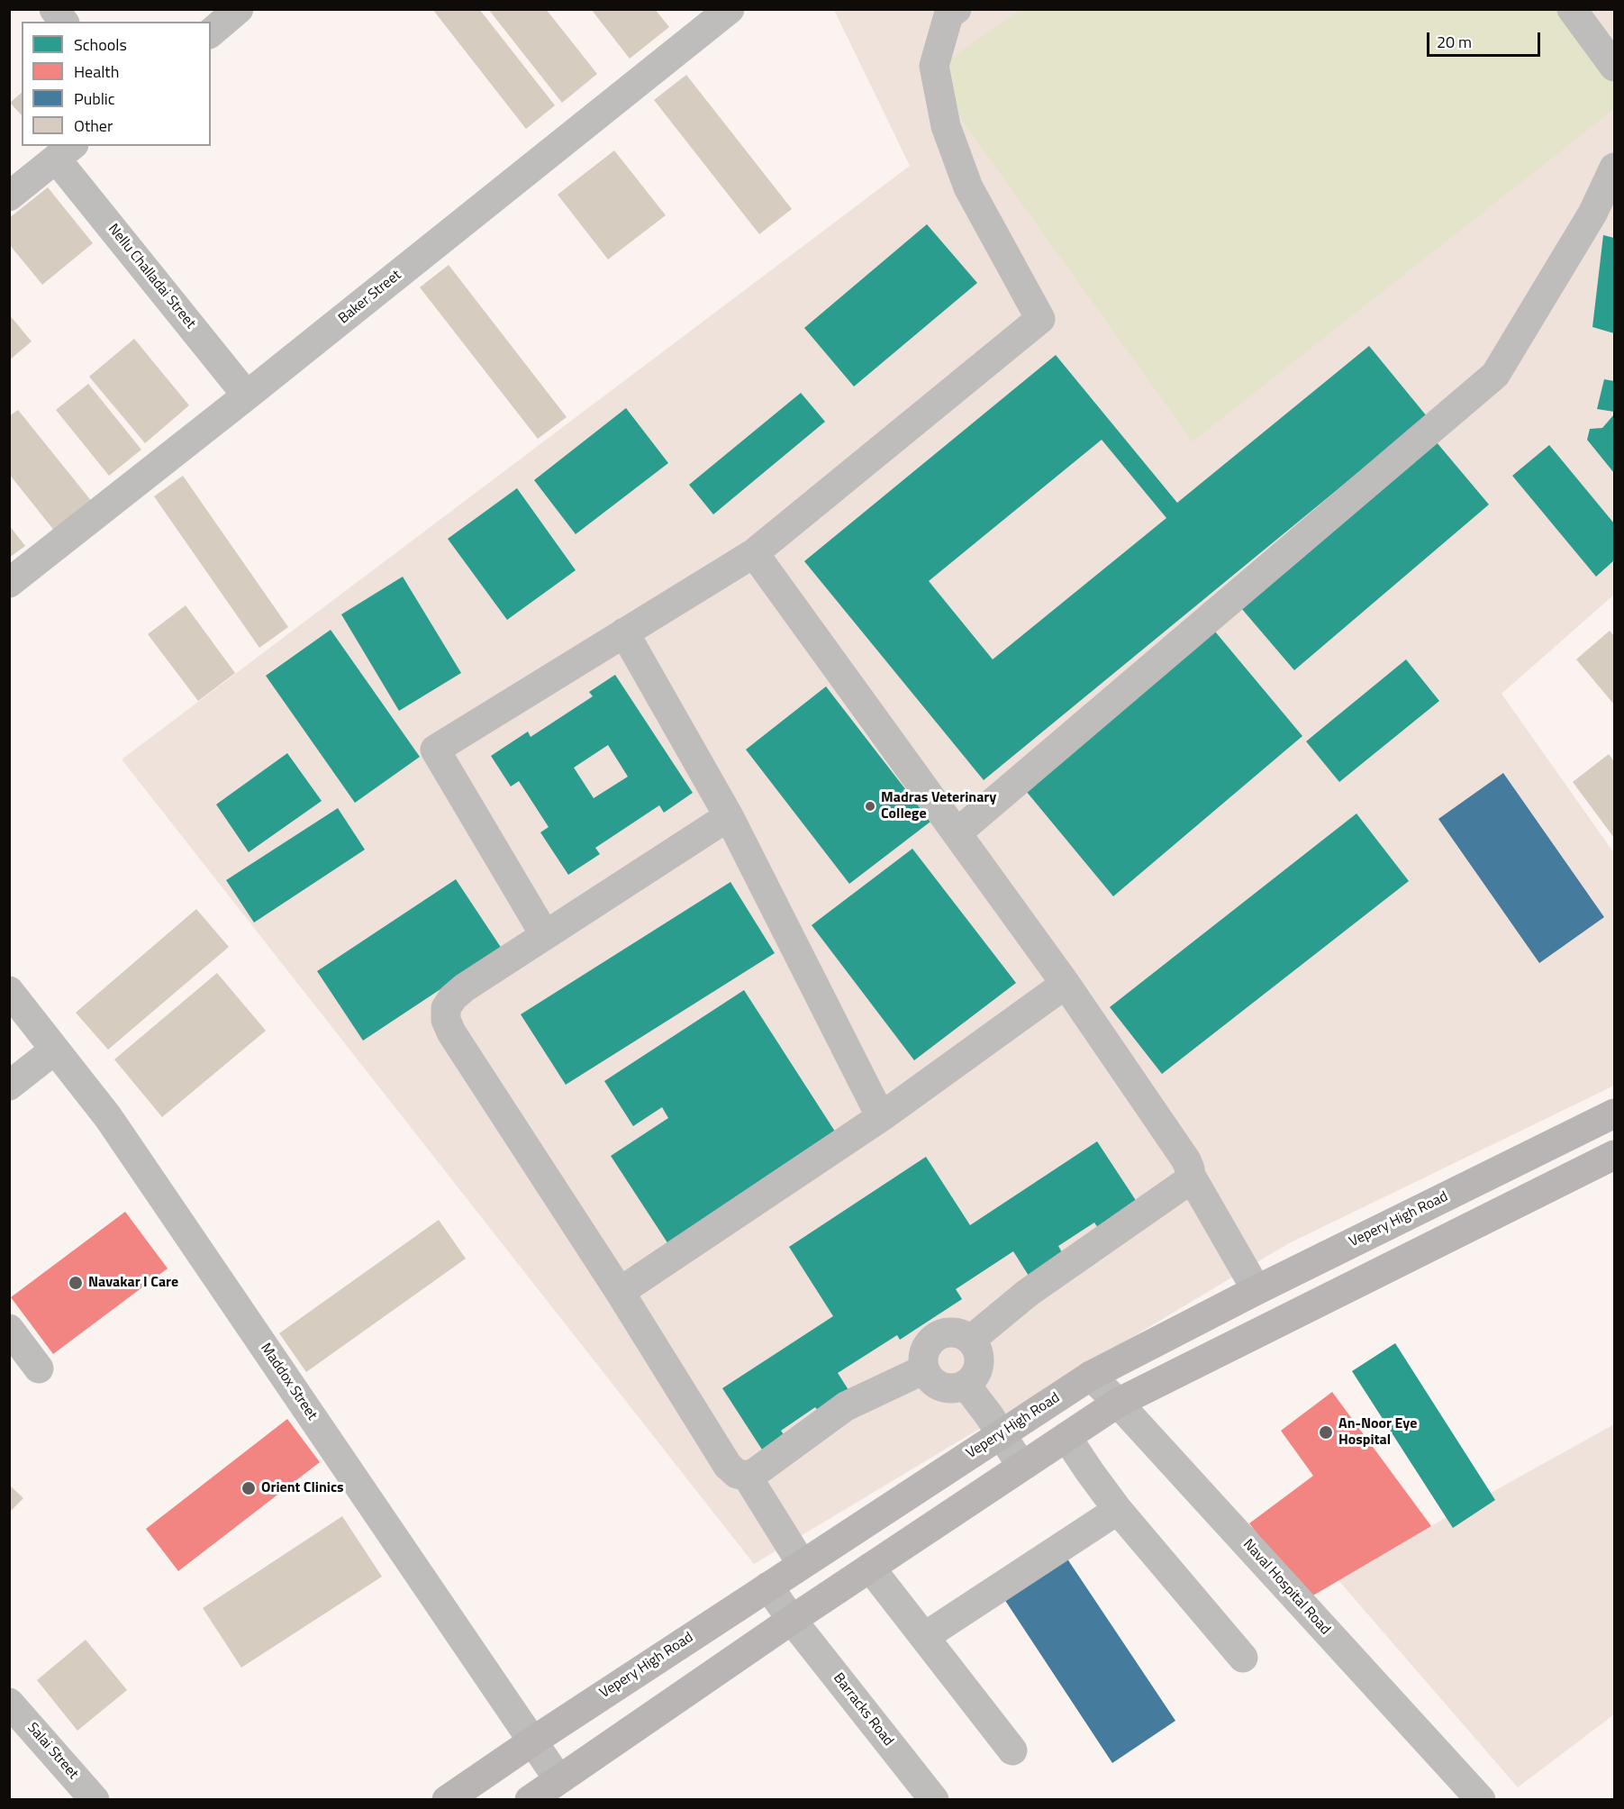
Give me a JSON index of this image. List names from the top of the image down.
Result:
{
  "streets": {
    "main road": ["Vepery High Road"],
    "street": [
      "Nellu Challadai Street",
      "Baker Street",
      "Maddox Street",
      "Naval Hospital Road",
      "Barracks Road",
      "Salai Street"
    ]
  },
  "crossings": [
    ["Nellu Challadai Street", "Baker Street"],
    ["Vepery High Road", "Maddox Street"],
    ["Vepery High Road", "Naval Hospital Road"],
    ["Vepery High Road", "Barracks Road"]
  ],
  "places": [
    "Madras Veterinary College",
    "Navakar I Care",
    "An-Noor Eye Hospital",
    "Orient Clinics"
  ],
  "legend": [
    "Schools",
    "Health",
    "Public",
    "Other"
  ],
  "scale_bar": "20 m"
}
